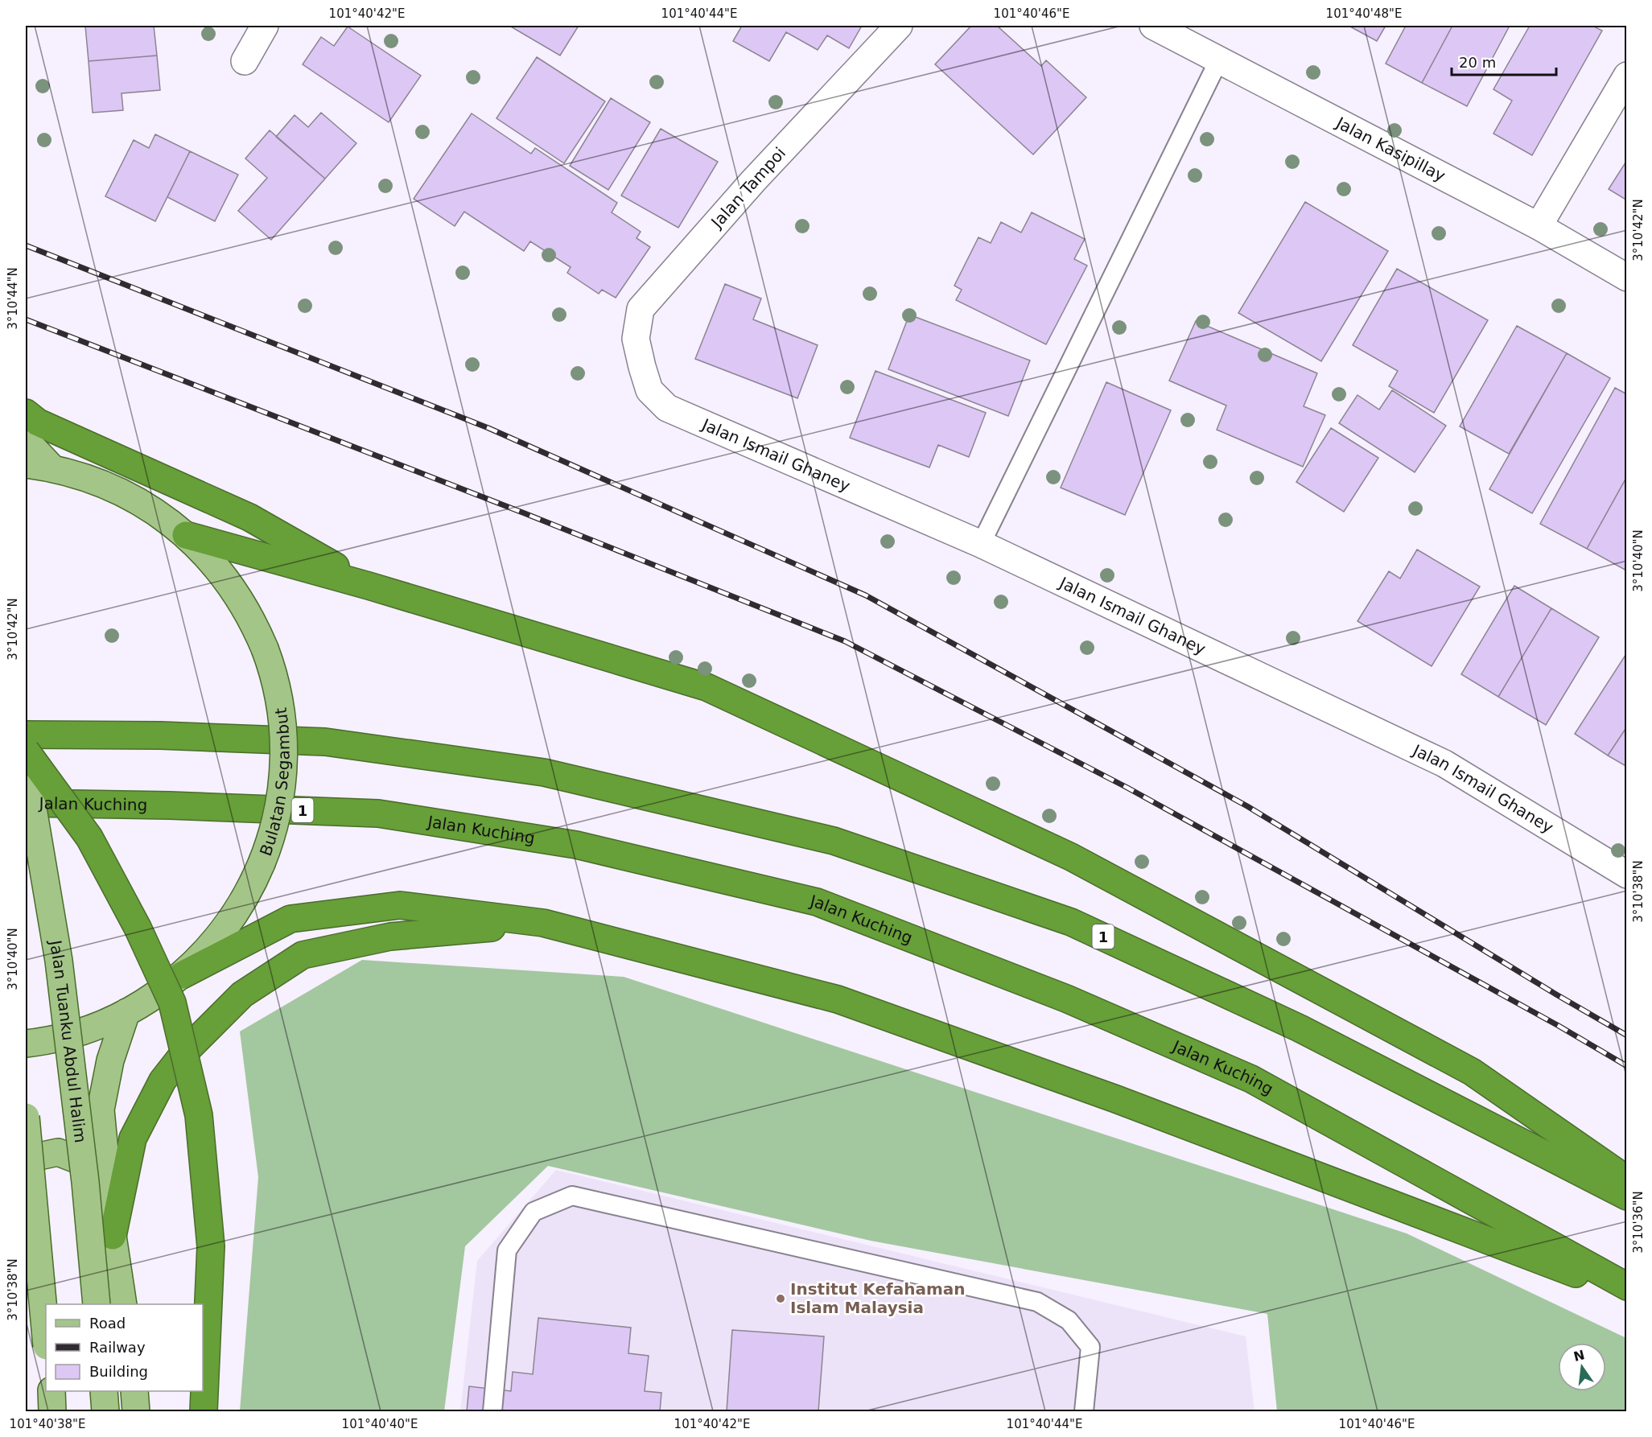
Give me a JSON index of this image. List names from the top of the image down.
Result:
{
  "streets": {
    "highway": ["Jalan Kuching", "1"],
    "main road": ["Bulatan Segambut", "Jalan Tuanku Abdul Halim"],
    "street": ["Jalan Kasipillay", "Jalan Tampoi", "Jalan Ismail Ghaney"]
  },
  "crossings": [
    ["Jalan Tampoi", "Jalan Ismail Ghaney"],
    ["Bulatan Segambut", "Jalan Tuanku Abdul Halim"]
  ],
  "places": ["Institut Kefahaman Islam Malaysia"],
  "legend": ["Road", "Railway", "Building"],
  "scale_bar": "20 m",
  "north": "top",
  "coordinates": [
    "101°40'42\"E",
    "101°40'44\"E",
    "101°40'46\"E",
    "101°40'48\"E",
    "3°10'42\"N",
    "3°10'44\"N",
    "3°10'40\"N",
    "3°10'38\"N",
    "3°10'36\"N",
    "101°40'38\"E",
    "101°40'40\"E"
  ]
}
